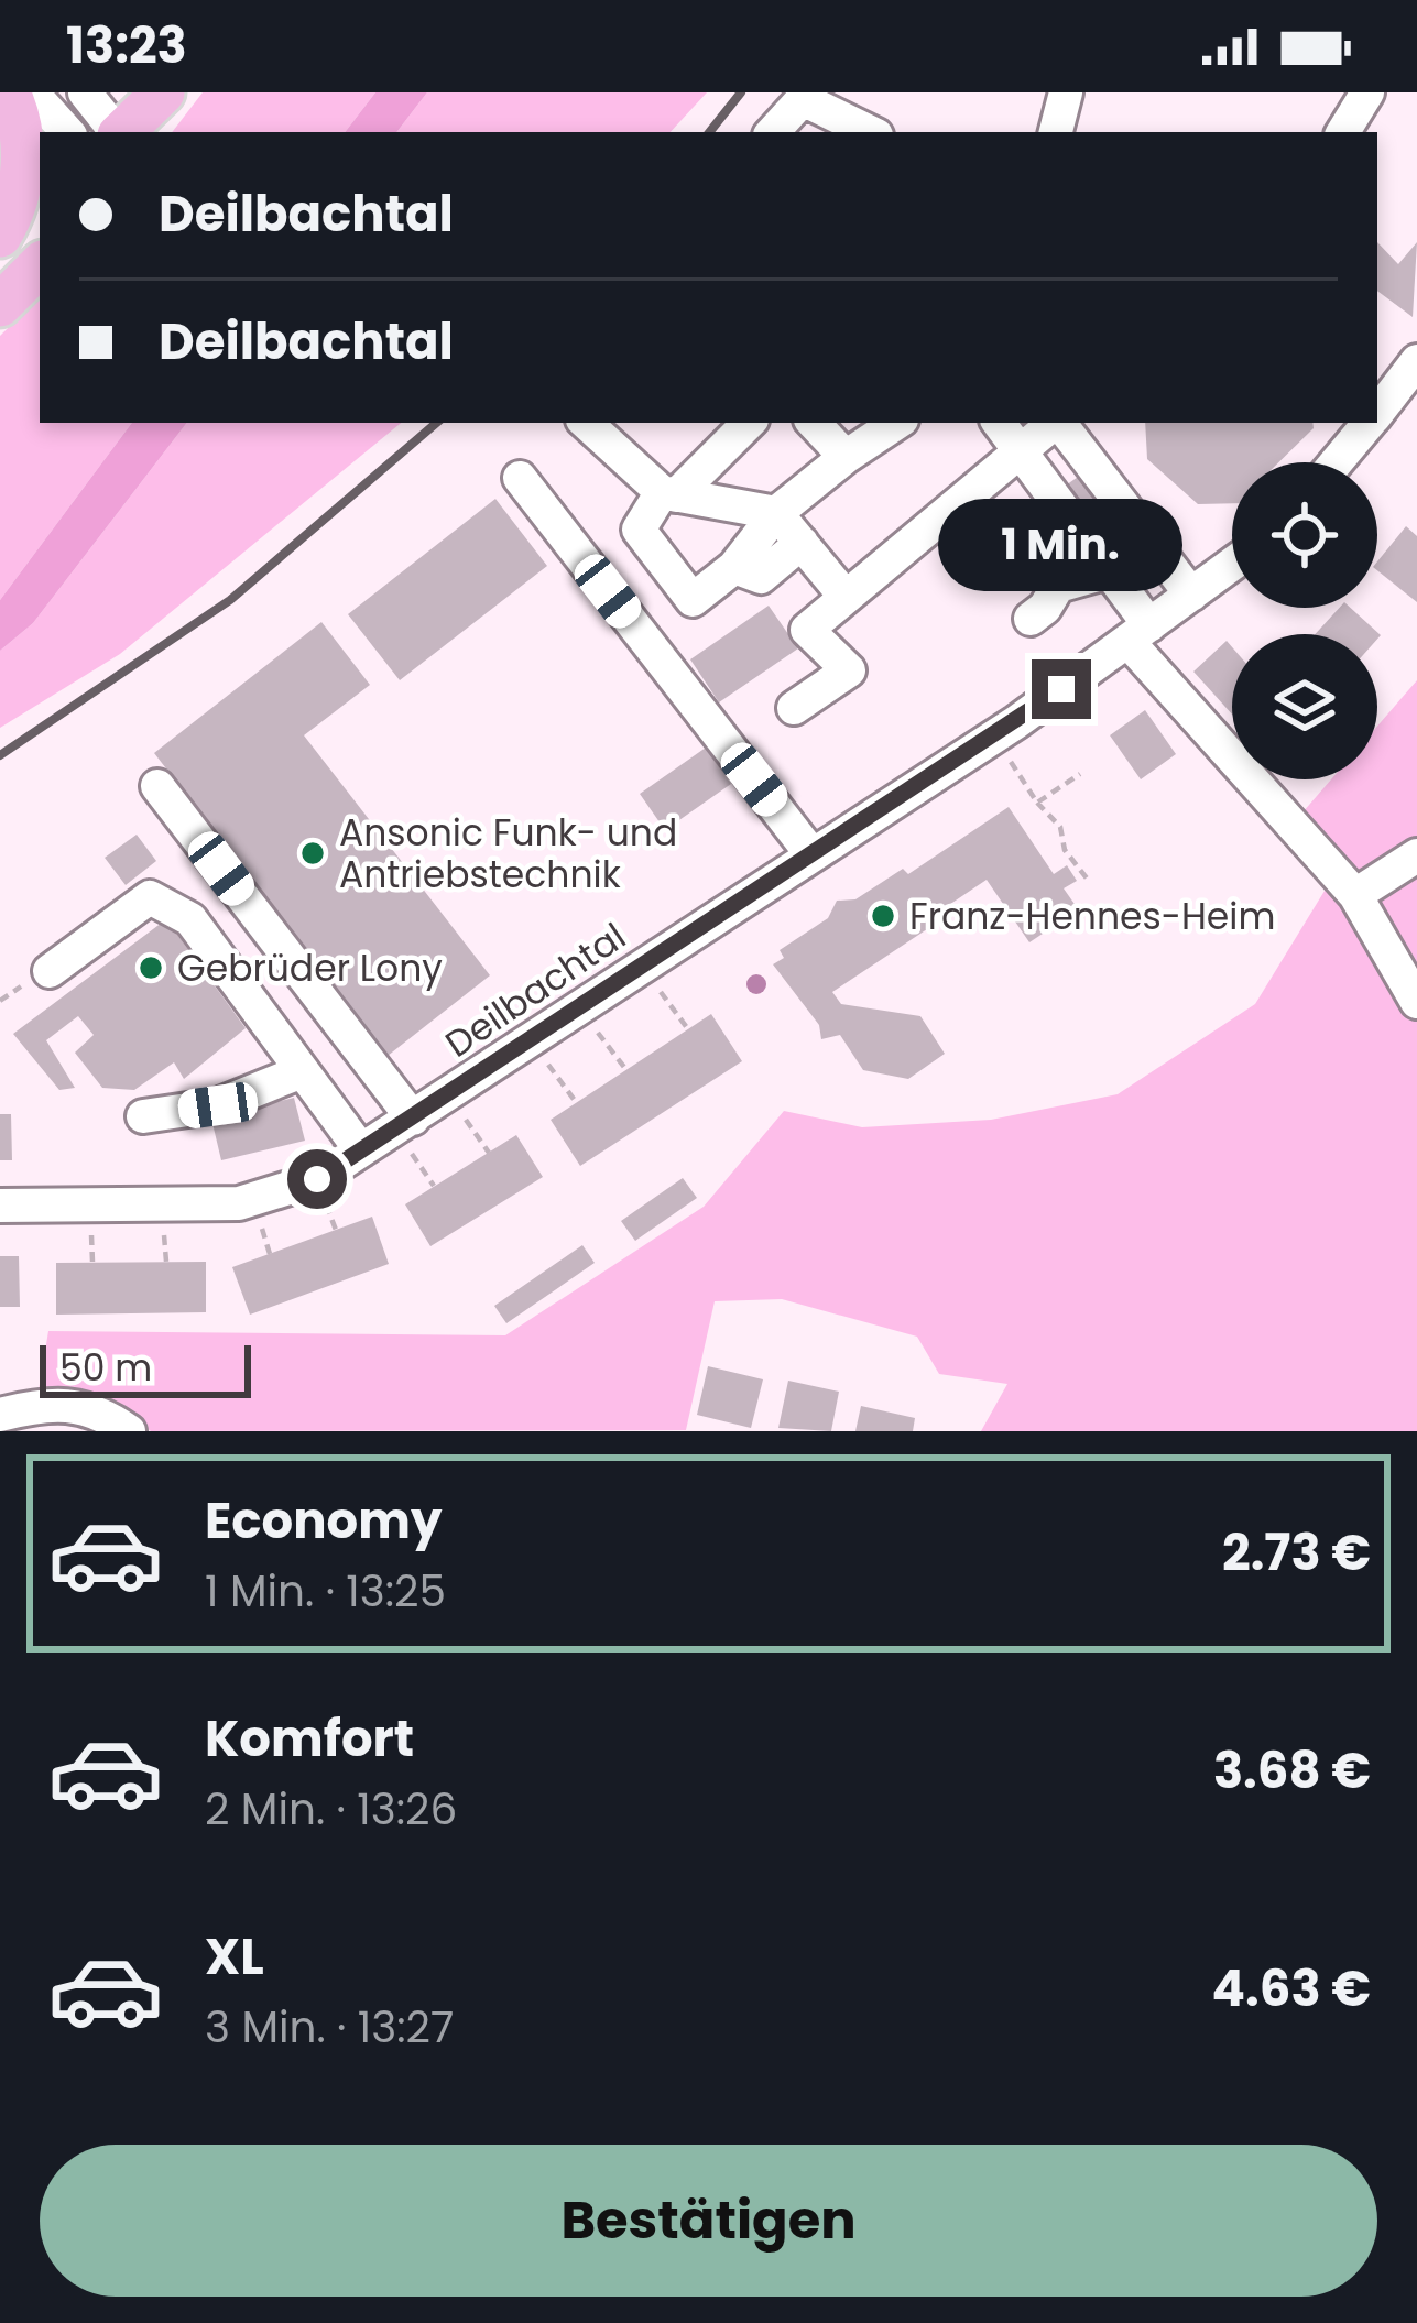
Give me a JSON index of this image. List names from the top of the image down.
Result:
{
  "streets": {
    "street": ["Deilbachtal"]
  },
  "places": ["Ansonic Funk- und Antriebstechnik", "Franz-Hennes-Heim", "Gebrüder Lony"],
  "scale_bar": "50 m",
  "page": {
    "status": "13:23",
    "banner": ["Deilbachtal", "Deilbachtal"],
    "bubble": "1 Min.",
    "scale": "50 m",
    "list": [
      {
        "name": "Economy",
        "note": "1 Min. · 13:25",
        "value": "2.73 €"
      },
      {
        "name": "Komfort",
        "note": "2 Min. · 13:26",
        "value": "3.68 €"
      },
      {
        "name": "XL",
        "note": "3 Min. · 13:27",
        "value": "4.63 €"
      }
    ],
    "buttons": "Bestätigen"
  }
}
